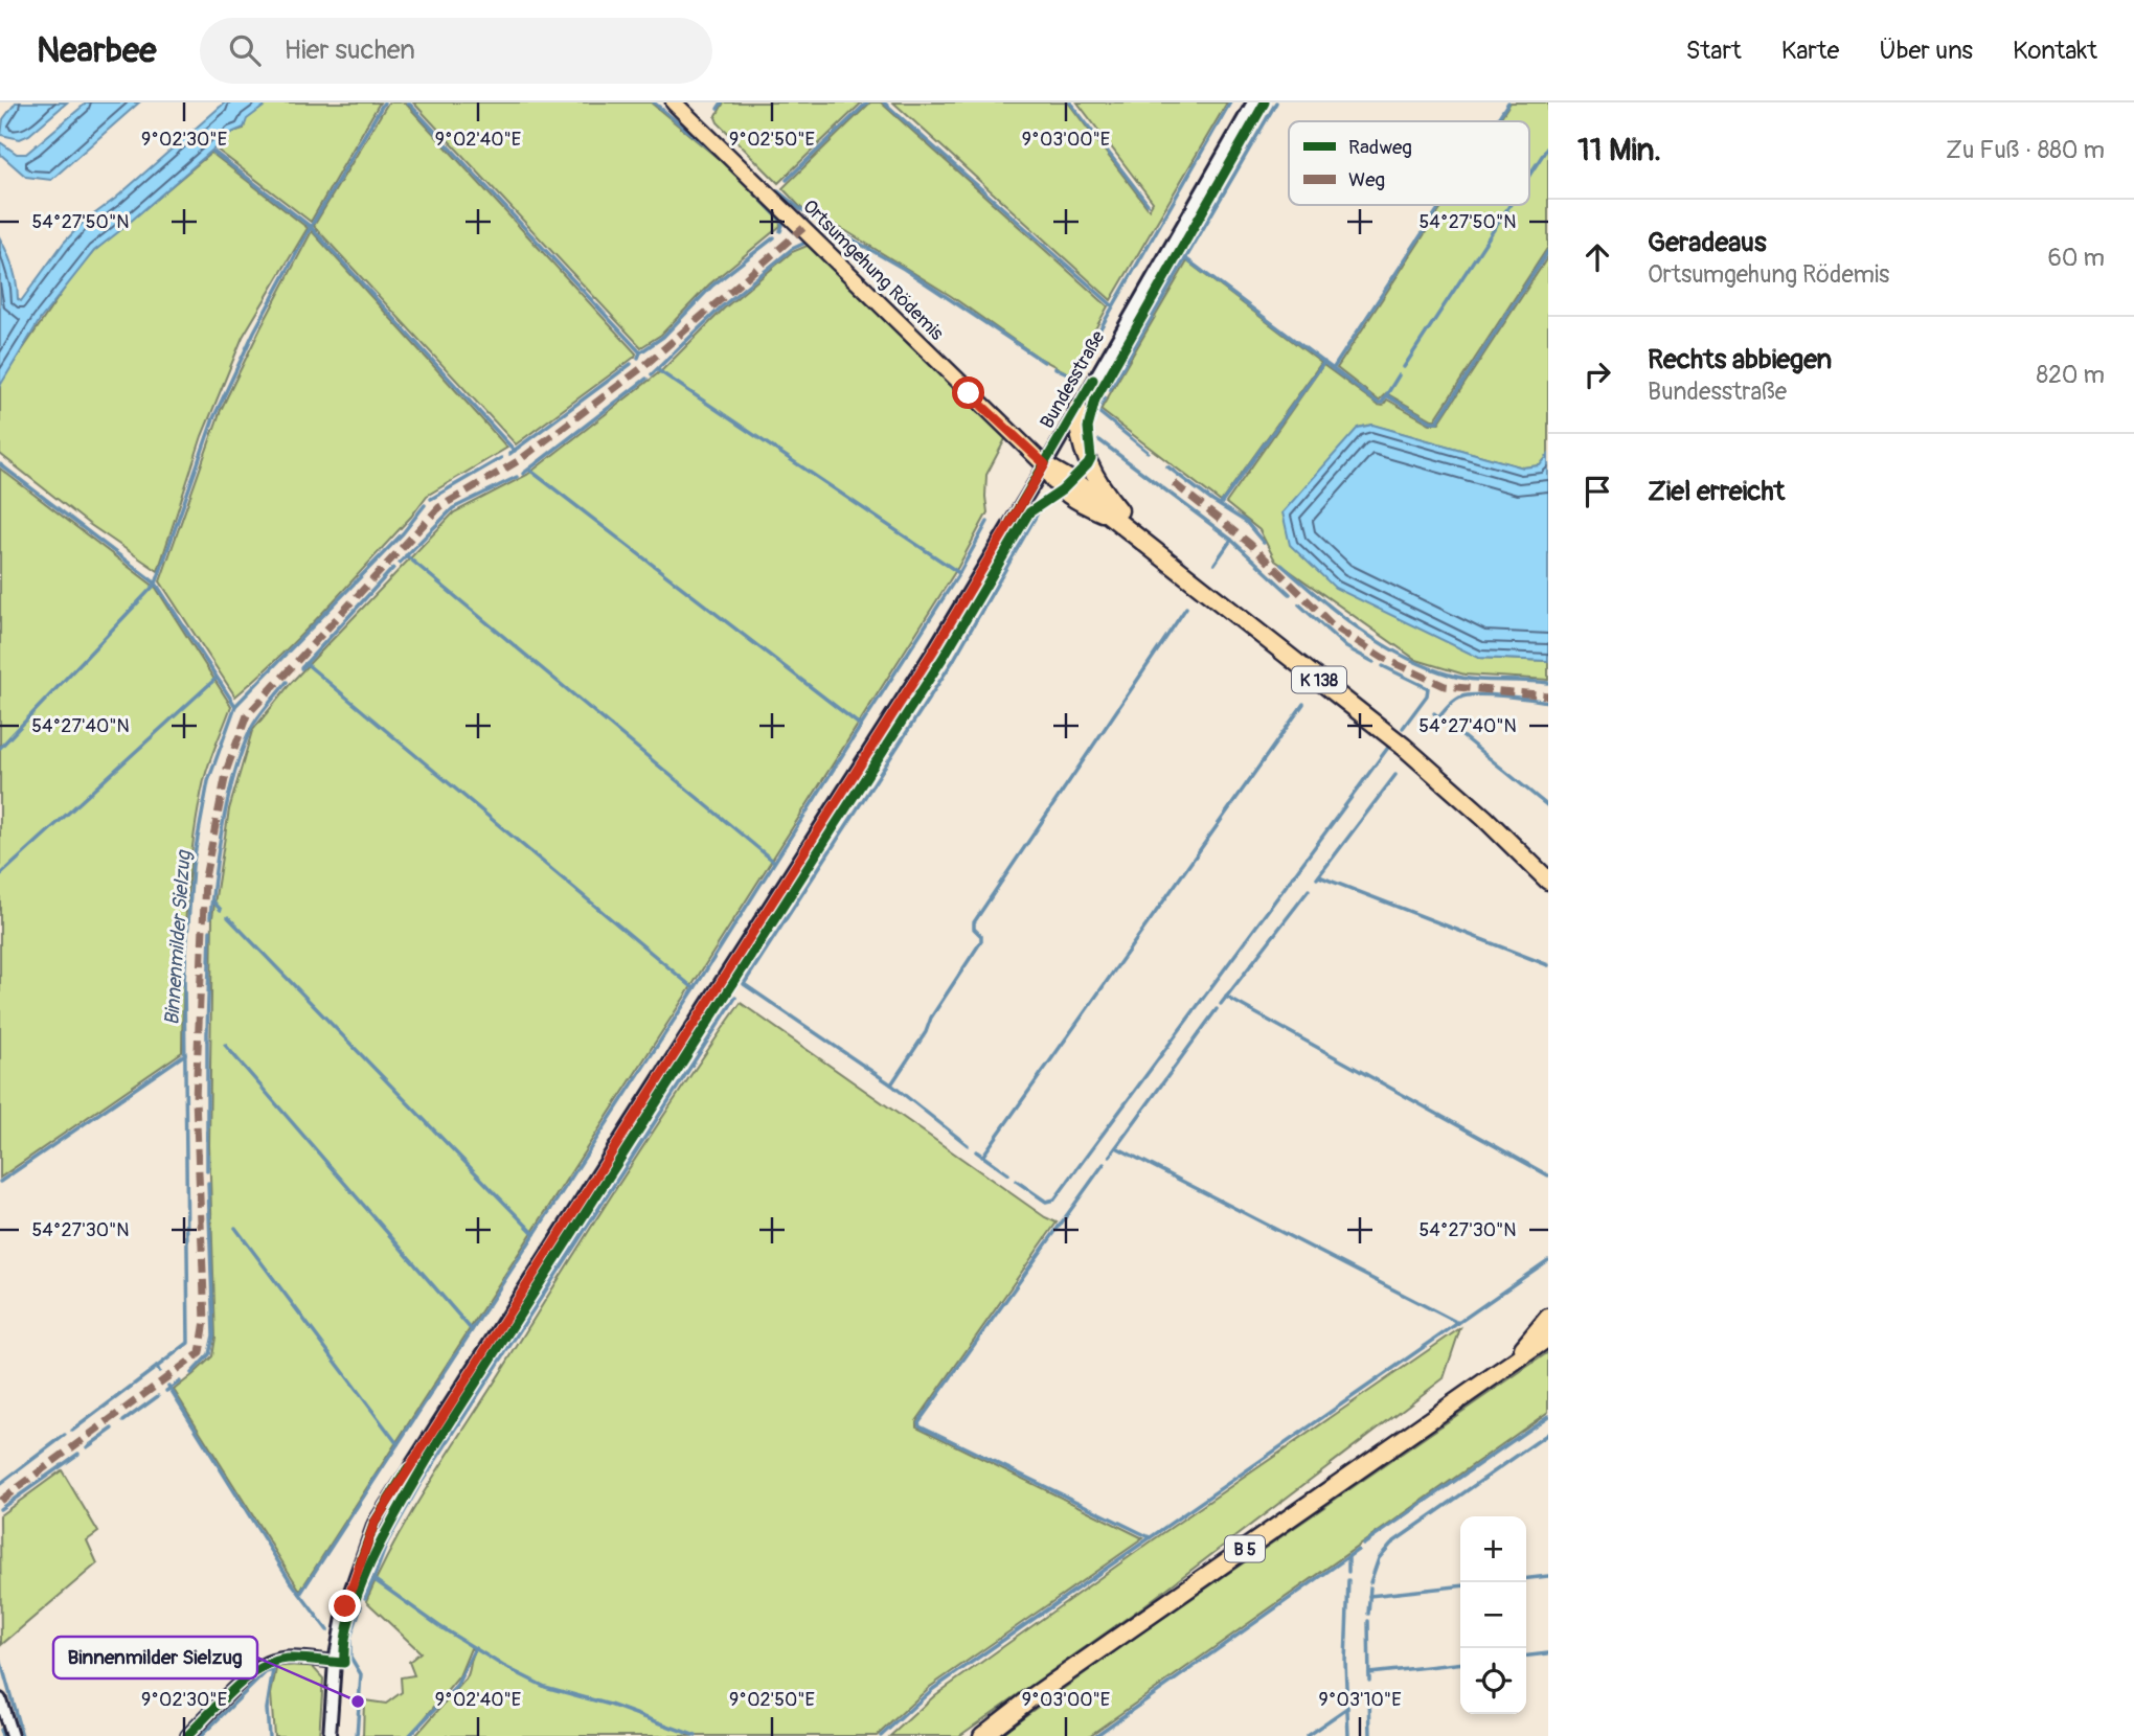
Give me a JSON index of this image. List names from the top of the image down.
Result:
{
  "streets": {
    "highway": ["K 138", "B 5"],
    "main road": ["Ortsumgehung Rödemis"],
    "street": ["Bundesstraße"]
  },
  "crossings": [
    ["Ortsumgehung Rödemis", "Bundesstraße"],
    ["Ortsumgehung Rödemis", "K 138"],
    ["Bundesstraße", "K 138"]
  ],
  "water": ["Binnenmilder Sielzug"],
  "places": ["Binnenmilder Sielzug"],
  "legend": ["Radweg", "Weg"],
  "page": {
    "header": "Nearbee",
    "search": "Hier suchen",
    "nav": [
      "Start",
      "Karte",
      "Über uns",
      "Kontakt"
    ],
    "heading": ["11 Min.", "Zu Fuß · 880 m"],
    "list": [
      ["Geradeaus", "Ortsumgehung Rödemis", "60 m"],
      ["Rechts abbiegen", "Bundesstraße", "820 m"],
      "Ziel erreicht"
    ],
    "map_buttons": ["+", "−"]
  },
  "coordinates": [
    "9°02'30\"E",
    "9°02'40\"E",
    "9°02'50\"E",
    "9°03'00\"E",
    "54°27'50\"N",
    "54°27'40\"N",
    "54°27'30\"N",
    "9°03'10\"E"
  ]
}
